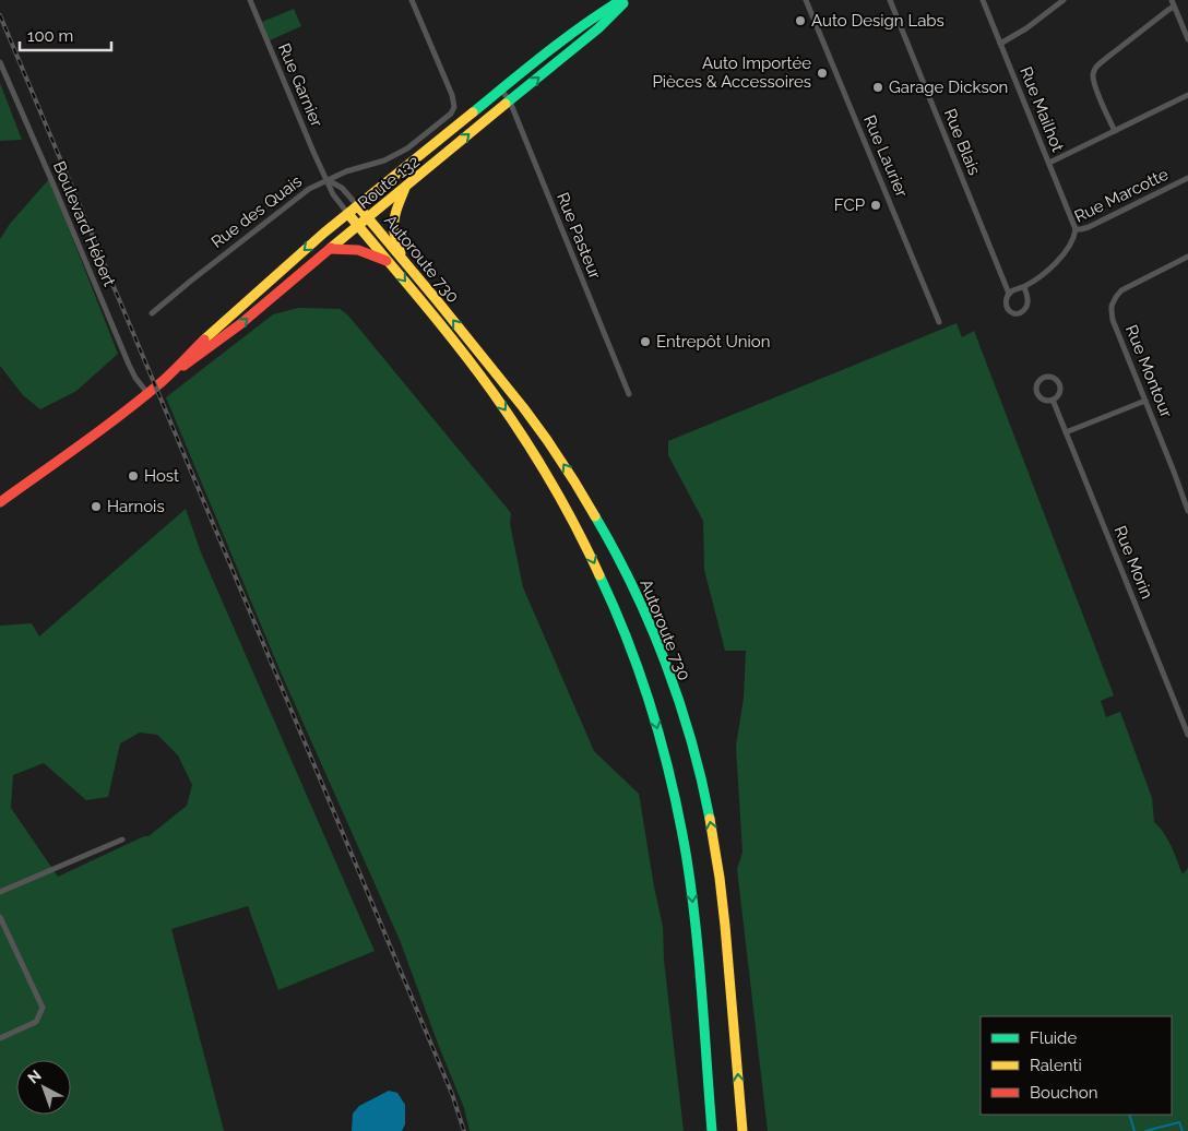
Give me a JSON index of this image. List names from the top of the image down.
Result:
{
  "streets": {
    "highway": ["Route 132", "Autoroute 730"],
    "street": [
      "Rue Garnier",
      "Rue Mailhot",
      "Rue Blais",
      "Rue Laurier",
      "Rue Marcotte",
      "Rue des Quais",
      "Boulevard Hébert",
      "Rue Pasteur",
      "Rue Montour",
      "Rue Morin"
    ]
  },
  "crossings": [
    ["Rue Garnier", "Route 132"],
    ["Rue Garnier", "Rue des Quais"],
    ["Rue Garnier", "Autoroute 730"],
    ["Rue Mailhot", "Rue Marcotte"],
    ["Rue Blais", "Rue Marcotte"],
    ["Route 132", "Boulevard Hébert"],
    ["Route 132", "Rue Pasteur"],
    ["Route 132", "Autoroute 730"]
  ],
  "places": [
    "Auto Design Labs",
    "Auto Importée Pièces & Accessoires",
    "Garage Dickson",
    "FCP",
    "Entrepôt Union",
    "Host",
    "Harnois"
  ],
  "legend": ["Fluide", "Ralenti", "Bouchon"],
  "scale_bar": "100 m",
  "north": "top left"
}
